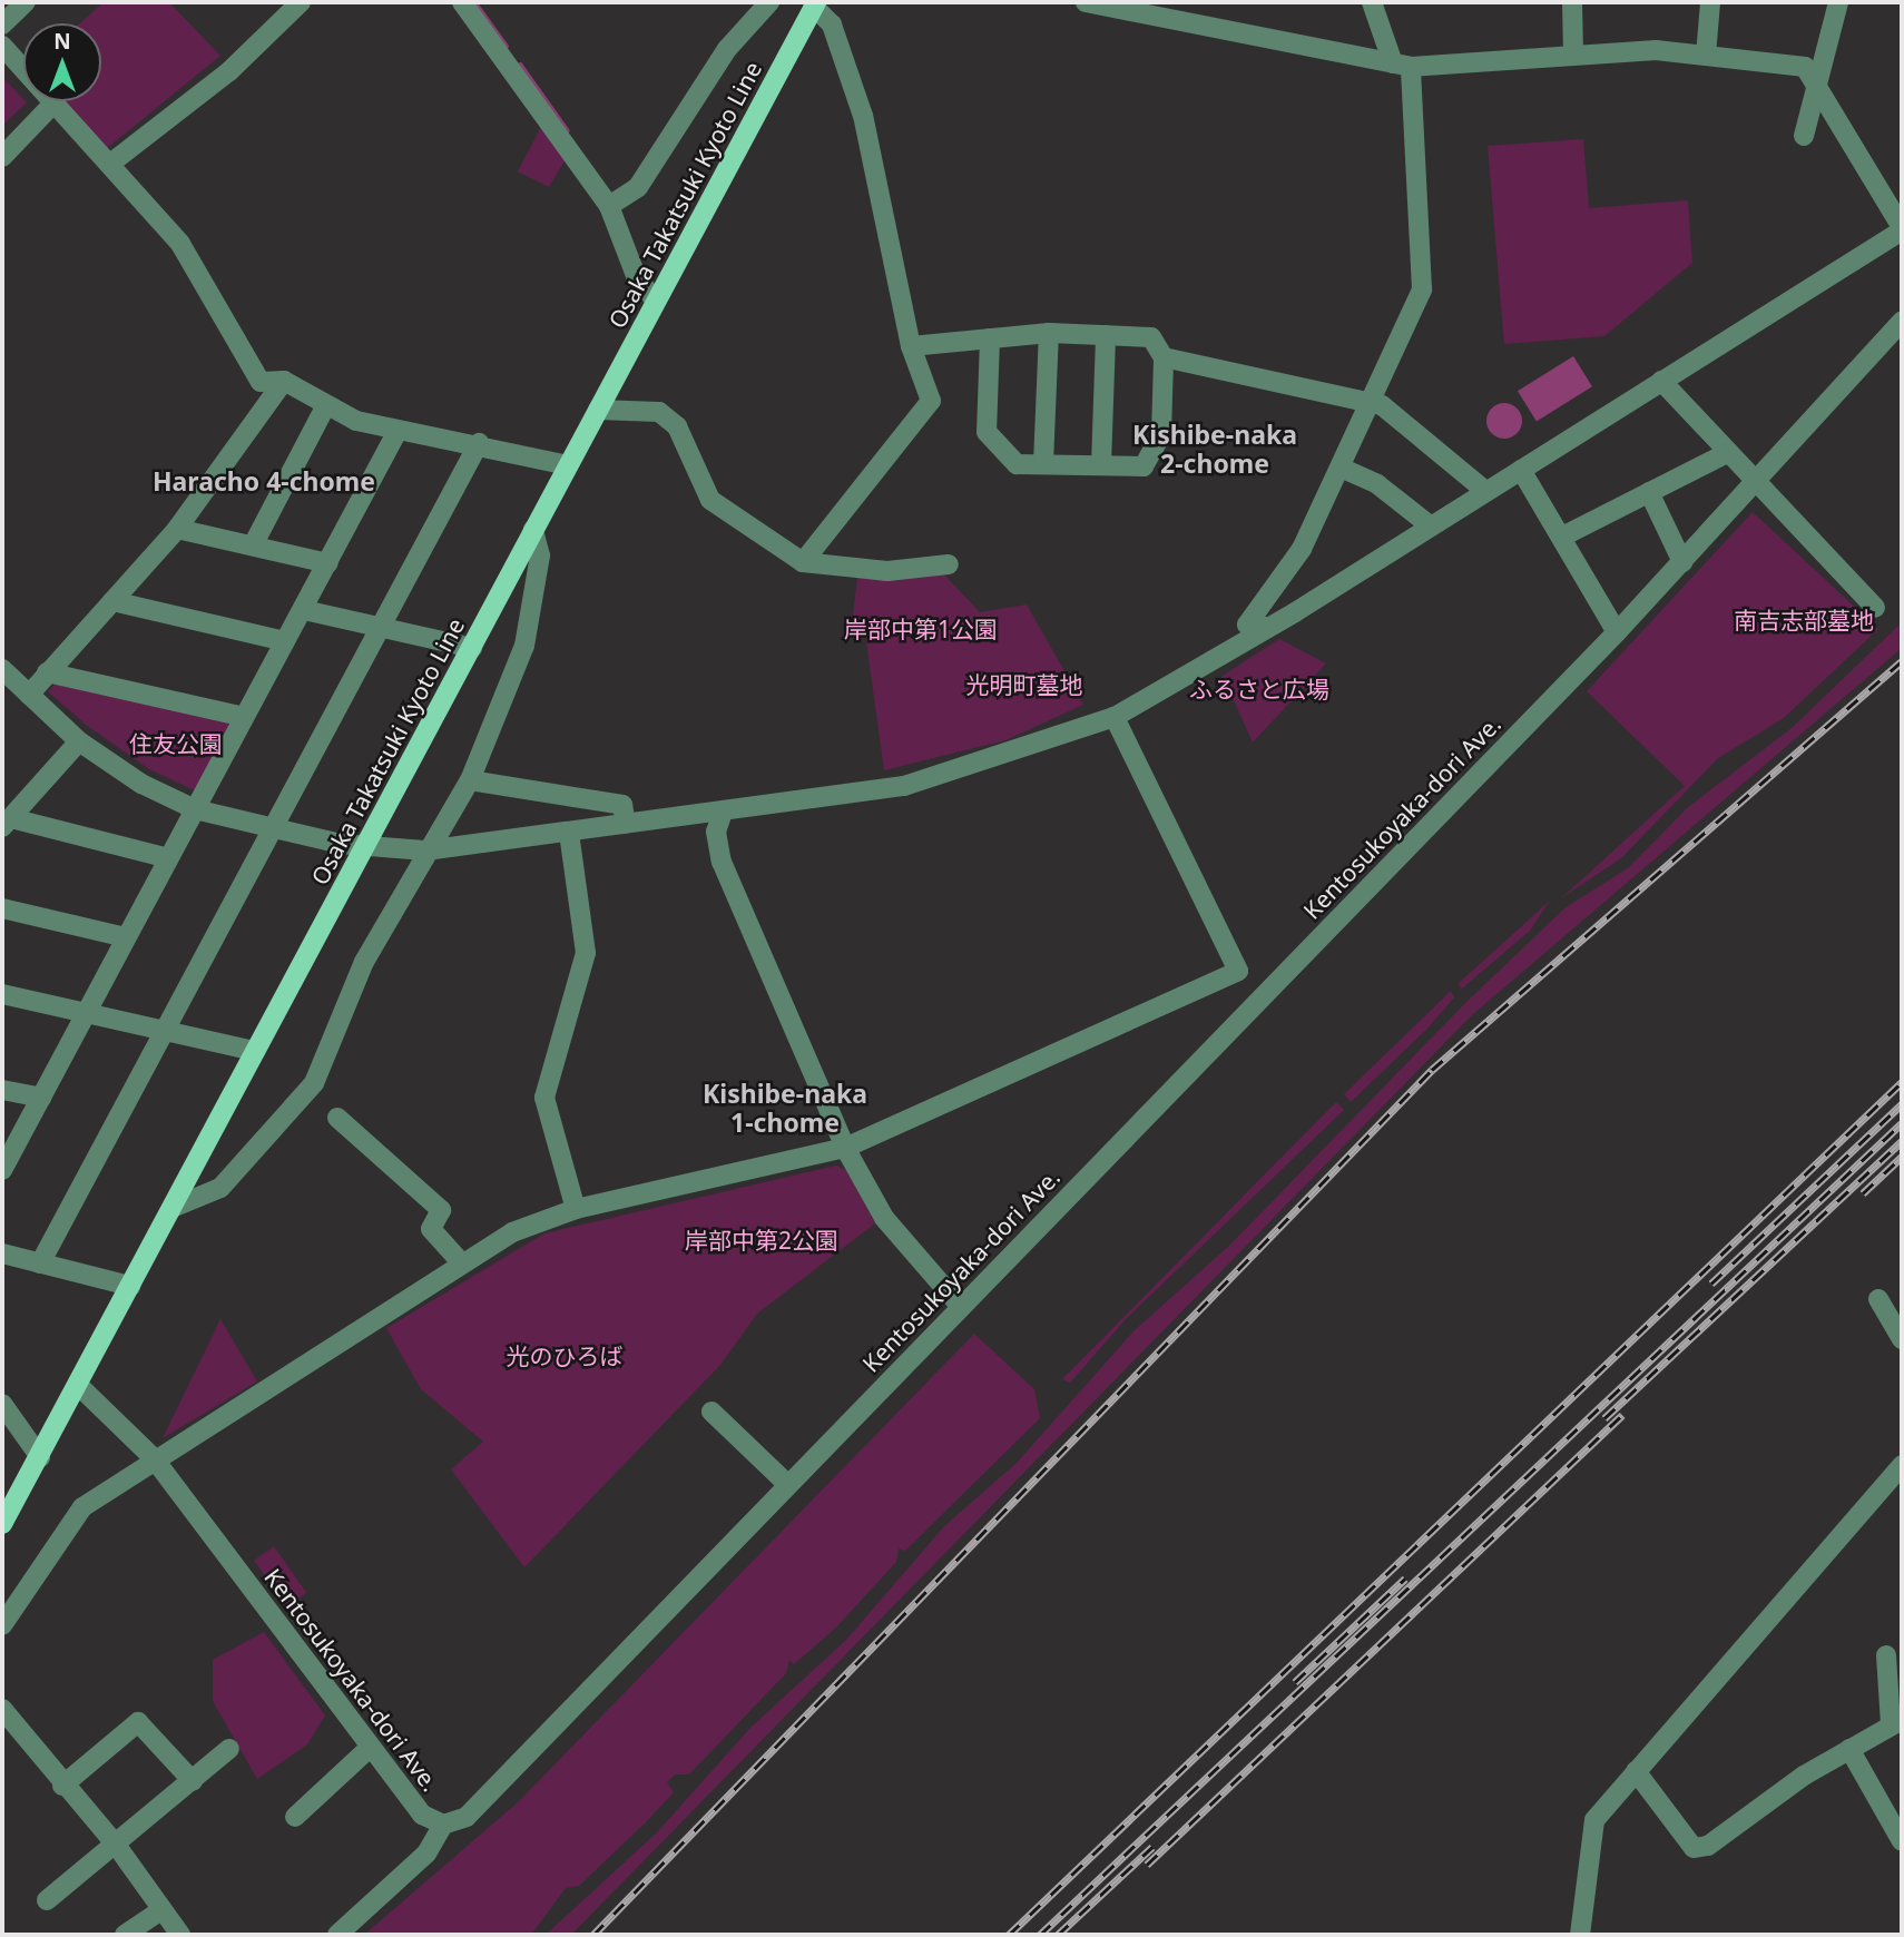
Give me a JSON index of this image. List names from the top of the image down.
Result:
{
  "streets": {
    "main road": ["Osaka Takatsuki Kyoto Line"],
    "street": ["Kentosukoyaka-dori Ave."]
  },
  "crossings": [
    ["Osaka Takatsuki Kyoto Line", "Kentosukoyaka-dori Ave."]
  ],
  "districts": ["Kishibe-naka 2-chome", "Haracho 4-chome", "Kishibe-naka 1-chome"],
  "parks": [
    "南吉志部墓地",
    "岸部中第1公園",
    "光明町墓地",
    "ふるさと広場",
    "住友公園",
    "岸部中第2公園",
    "光のひろば"
  ],
  "north": "top"
}
